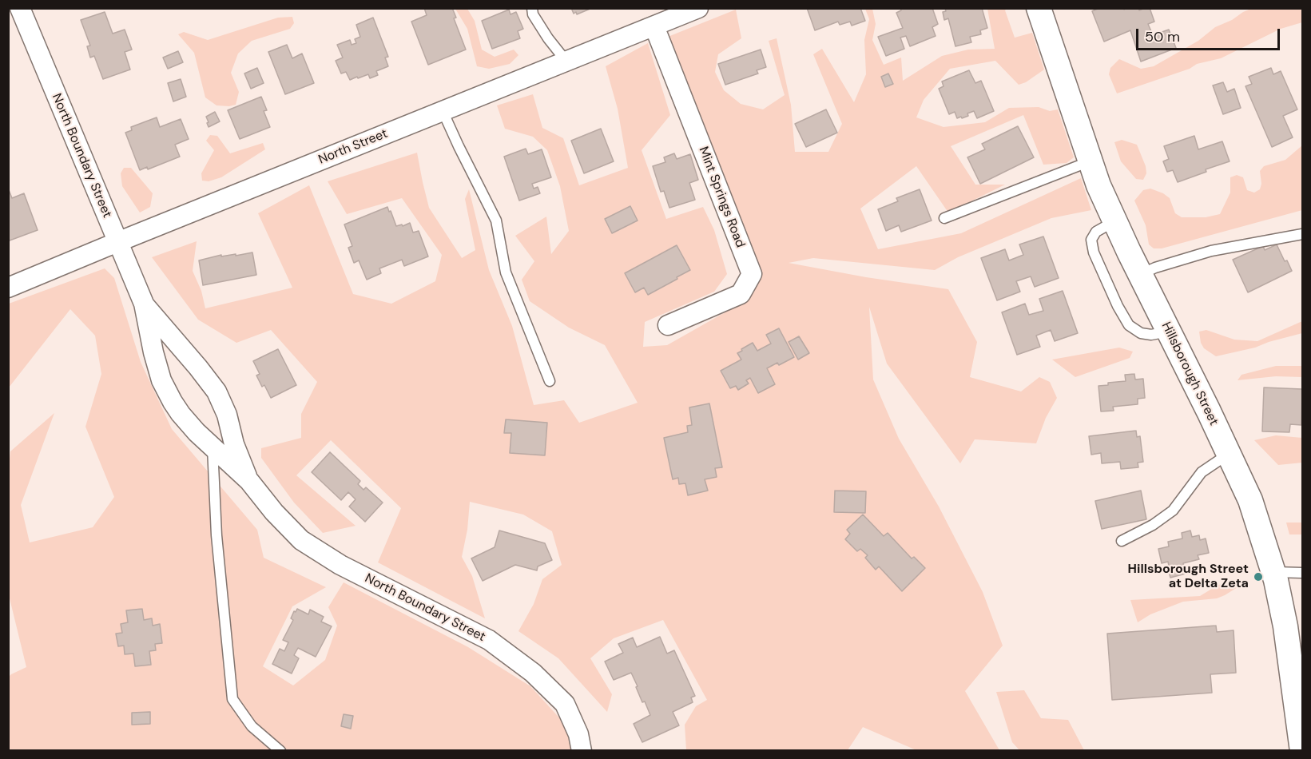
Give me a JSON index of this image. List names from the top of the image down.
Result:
{
  "streets": {
    "street": [
      "North Street",
      "North Boundary Street",
      "Mint Springs Road",
      "Hillsborough Street"
    ]
  },
  "crossings": [
    ["North Street", "North Boundary Street"],
    ["North Street", "Mint Springs Road"]
  ],
  "places": ["Hillsborough Street at Delta Zeta"],
  "scale_bar": "50 m"
}
